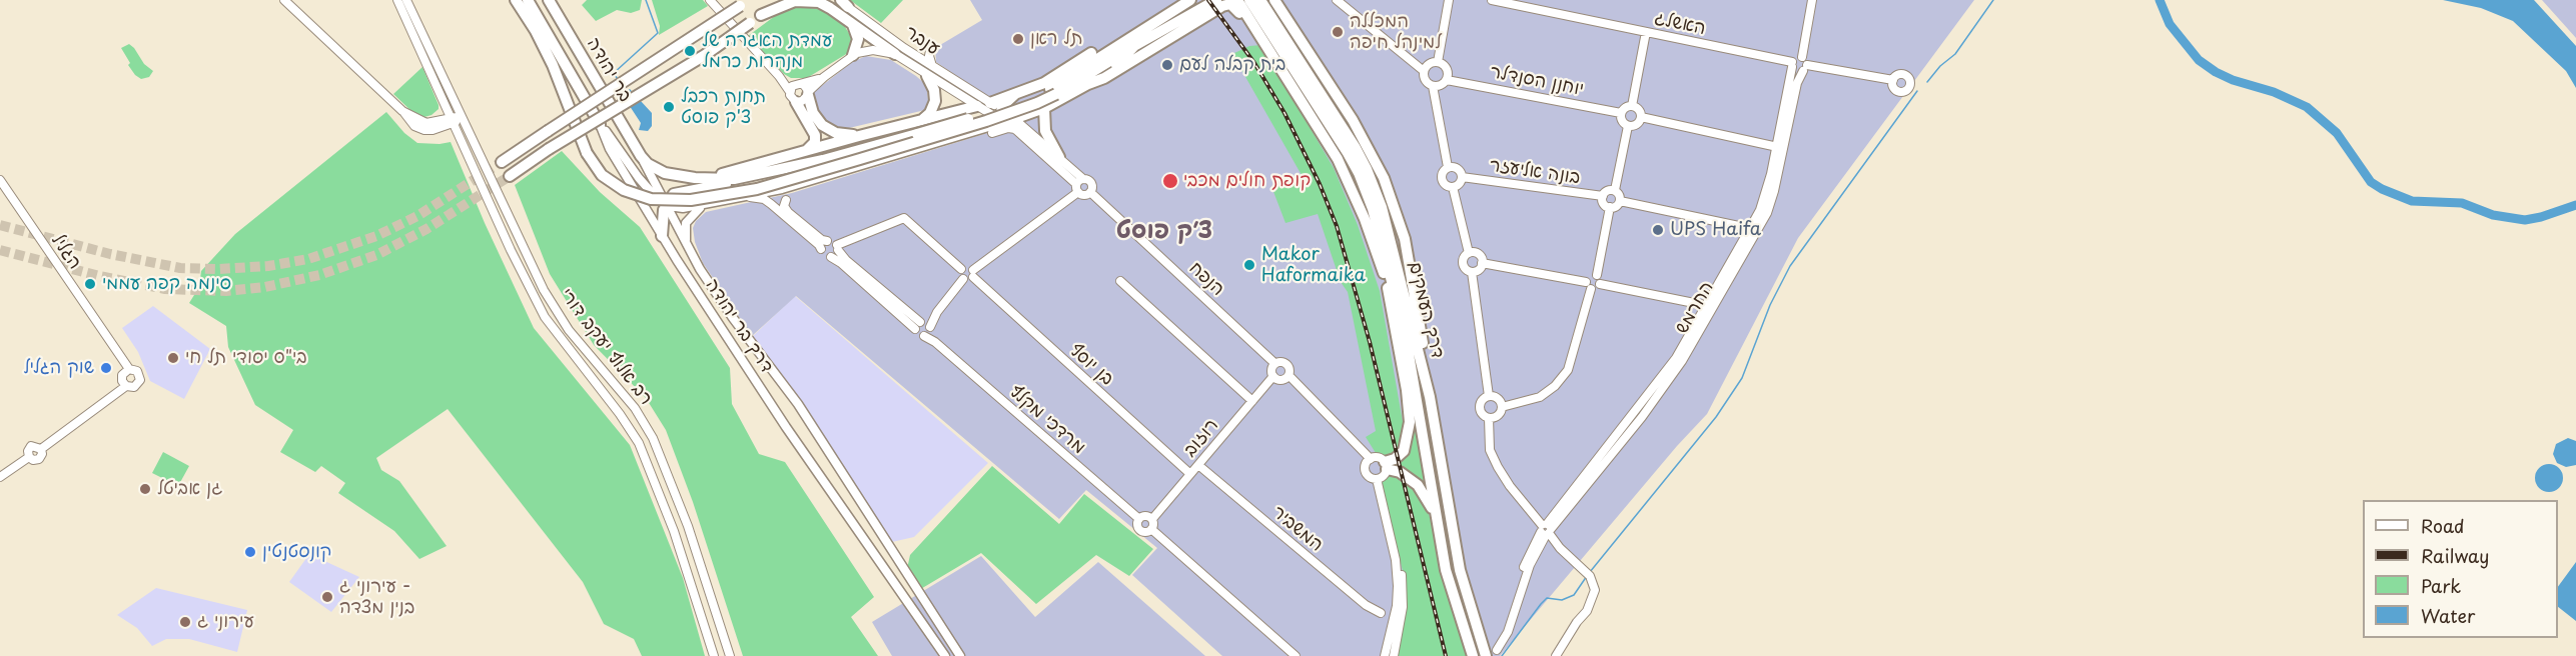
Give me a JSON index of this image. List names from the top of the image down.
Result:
{
  "streets": {
    "highway": ["בר יהודה", "דרך העמקים", "דרך בר יהודה"],
    "street": [
      "האשלג",
      "ענבר",
      "יוחנן הסנדלר",
      "בונה אליעזר",
      "הגליל",
      "הנפח",
      "החרמש",
      "רב אלוף יעקב דורי",
      "בן יוסף",
      "מרדכי מקלף",
      "רוזוב",
      "המשביר"
    ]
  },
  "crossings": [
    ["האשלג", "החרמש"],
    ["בר יהודה", "דרך בר יהודה"],
    ["הנפח", "רוזוב"],
    ["בן יוסף", "רוזוב"],
    ["מרדכי מקלף", "רוזוב"],
    ["רוזוב", "המשביר"]
  ],
  "districts": ["צ׳ק פוסט"],
  "places": [
    "המכללה למינהל חיפה",
    "תל ראן",
    "עמדת האגרה של מנהרות כרמל",
    "בית קבלה לעם",
    "תחנת רכבל צ'ק פוסט",
    "קופת חולים מכבי",
    "UPS Haifa",
    "Makor Haformaika",
    "סינמה קפה עממי",
    "בי\"ס יסודי תל חי",
    "שוק הגליל",
    "גן אביטל",
    "קונסטנטין",
    "עירוני ג - בנין מצדה",
    "עירוני ג"
  ],
  "legend": [
    "Road",
    "Railway",
    "Park",
    "Water"
  ]
}
